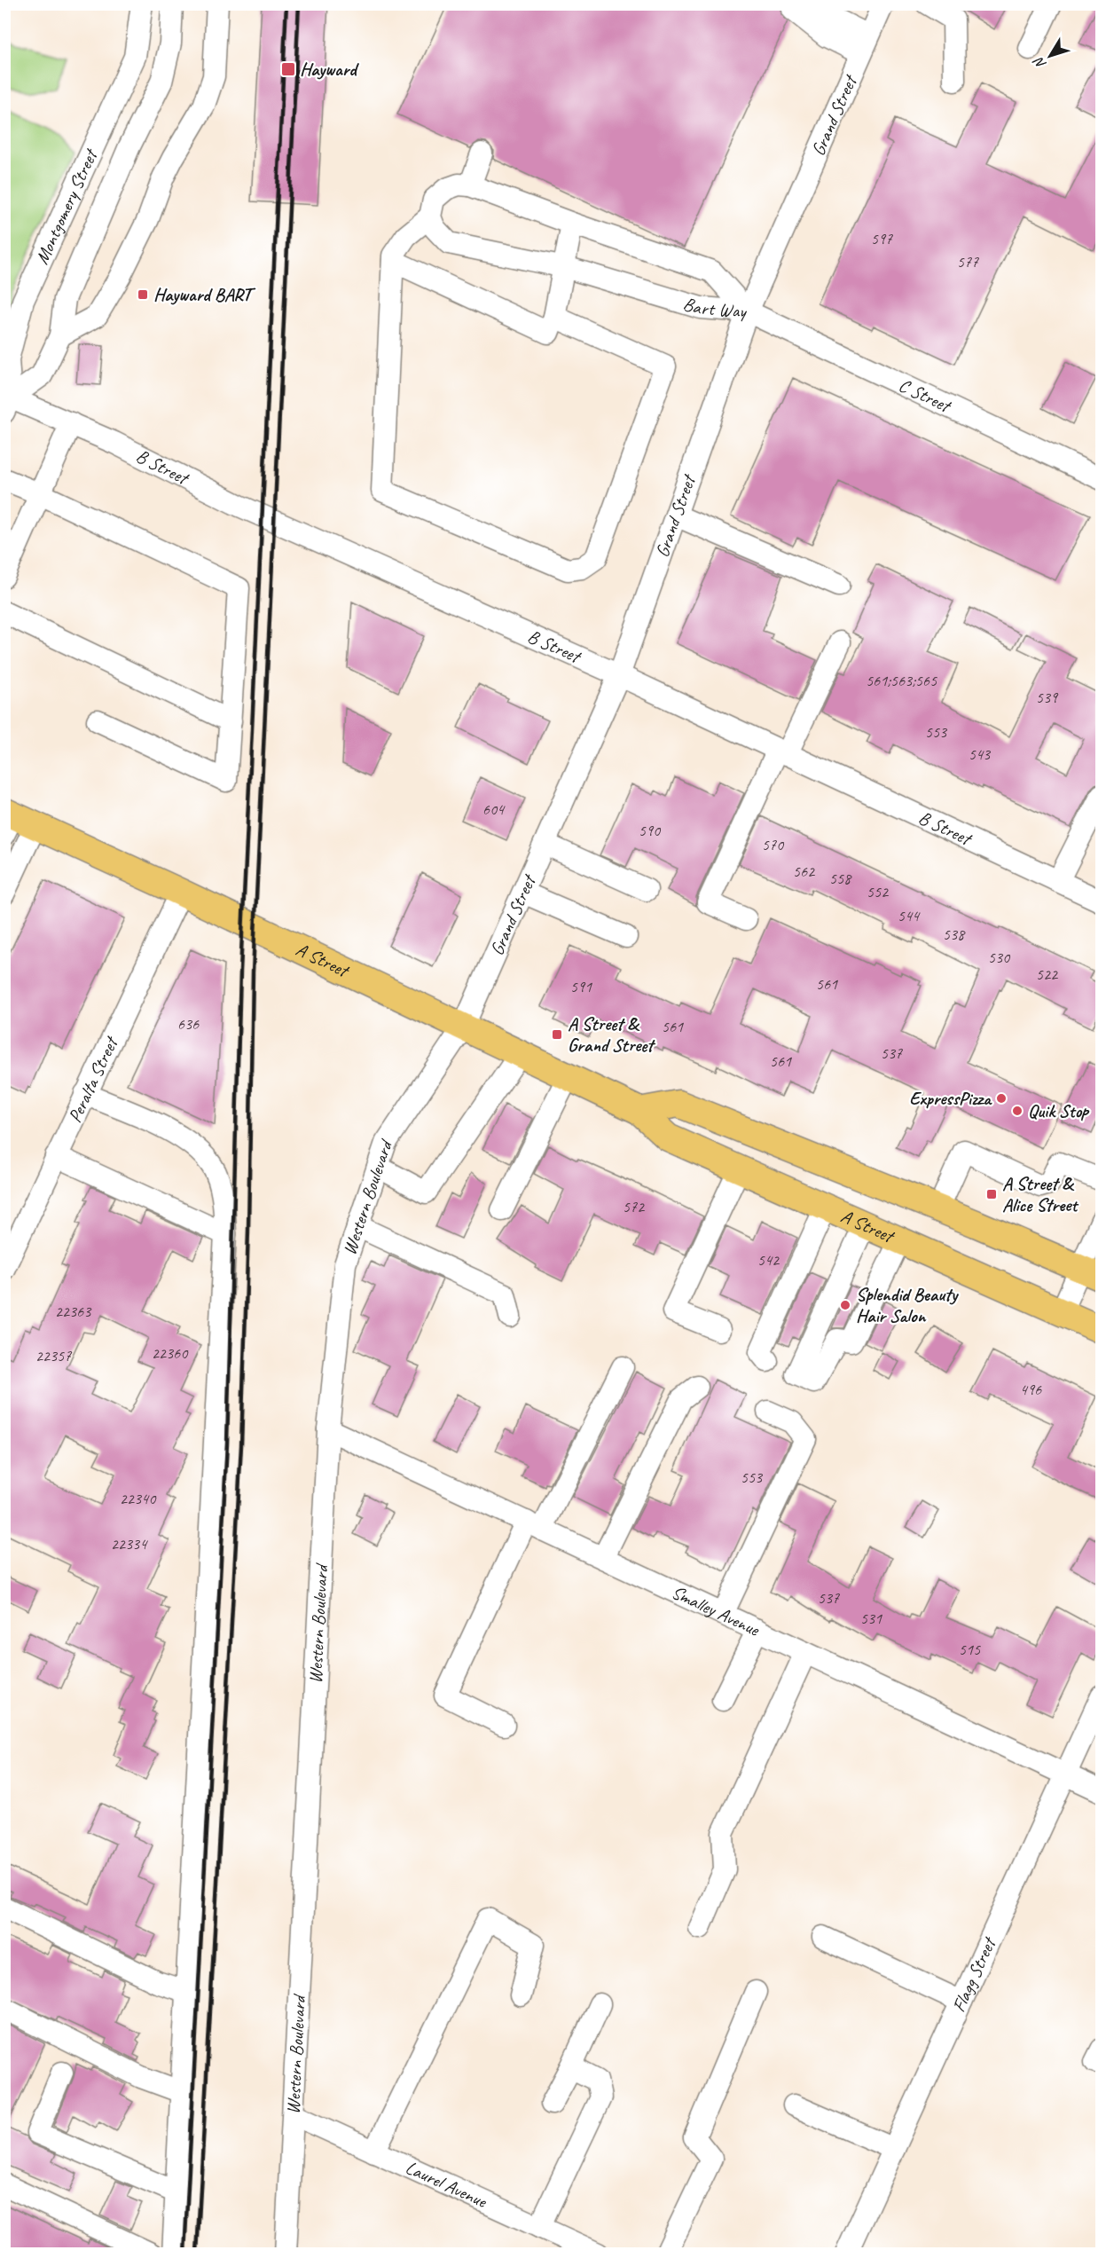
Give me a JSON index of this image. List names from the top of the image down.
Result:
{
  "streets": {
    "main road": ["A Street"],
    "street": [
      "Grand Street",
      "Montgomery Street",
      "Bart Way",
      "C Street",
      "B Street",
      "Peralta Street",
      "Western Boulevard",
      "Smalley Avenue",
      "Flagg Street",
      "Laurel Avenue"
    ]
  },
  "crossings": [
    ["Grand Street", "Bart Way"],
    ["Grand Street", "C Street"],
    ["Grand Street", "B Street"],
    ["Grand Street", "A Street"],
    ["Grand Street", "Western Boulevard"],
    ["Montgomery Street", "B Street"],
    ["Bart Way", "C Street"],
    ["A Street", "Peralta Street"],
    ["A Street", "Western Boulevard"],
    ["Western Boulevard", "Smalley Avenue"],
    ["Western Boulevard", "Laurel Avenue"],
    ["Smalley Avenue", "Flagg Street"]
  ],
  "places": {
    "transit": [
      "Hayward",
      "Hayward BART",
      "A Street & Grand Street",
      "A Street & Alice Street"
    ],
    "other": ["ExpressPizza", "Quik Stop", "Splendid Beauty Hair Salon"]
  },
  "house_numbers": [
    "597",
    "577",
    "561;563;565",
    "539",
    "553",
    "543",
    "604",
    "590",
    "570",
    "562",
    "558",
    "552",
    "544",
    "538",
    "530",
    "522",
    "561",
    "591",
    "636",
    "561",
    "537",
    "561",
    "572",
    "542",
    "22363",
    "22360",
    "22357",
    "496",
    "553",
    "22340",
    "22334",
    "537",
    "531",
    "515"
  ],
  "north": "bottom left"
}
